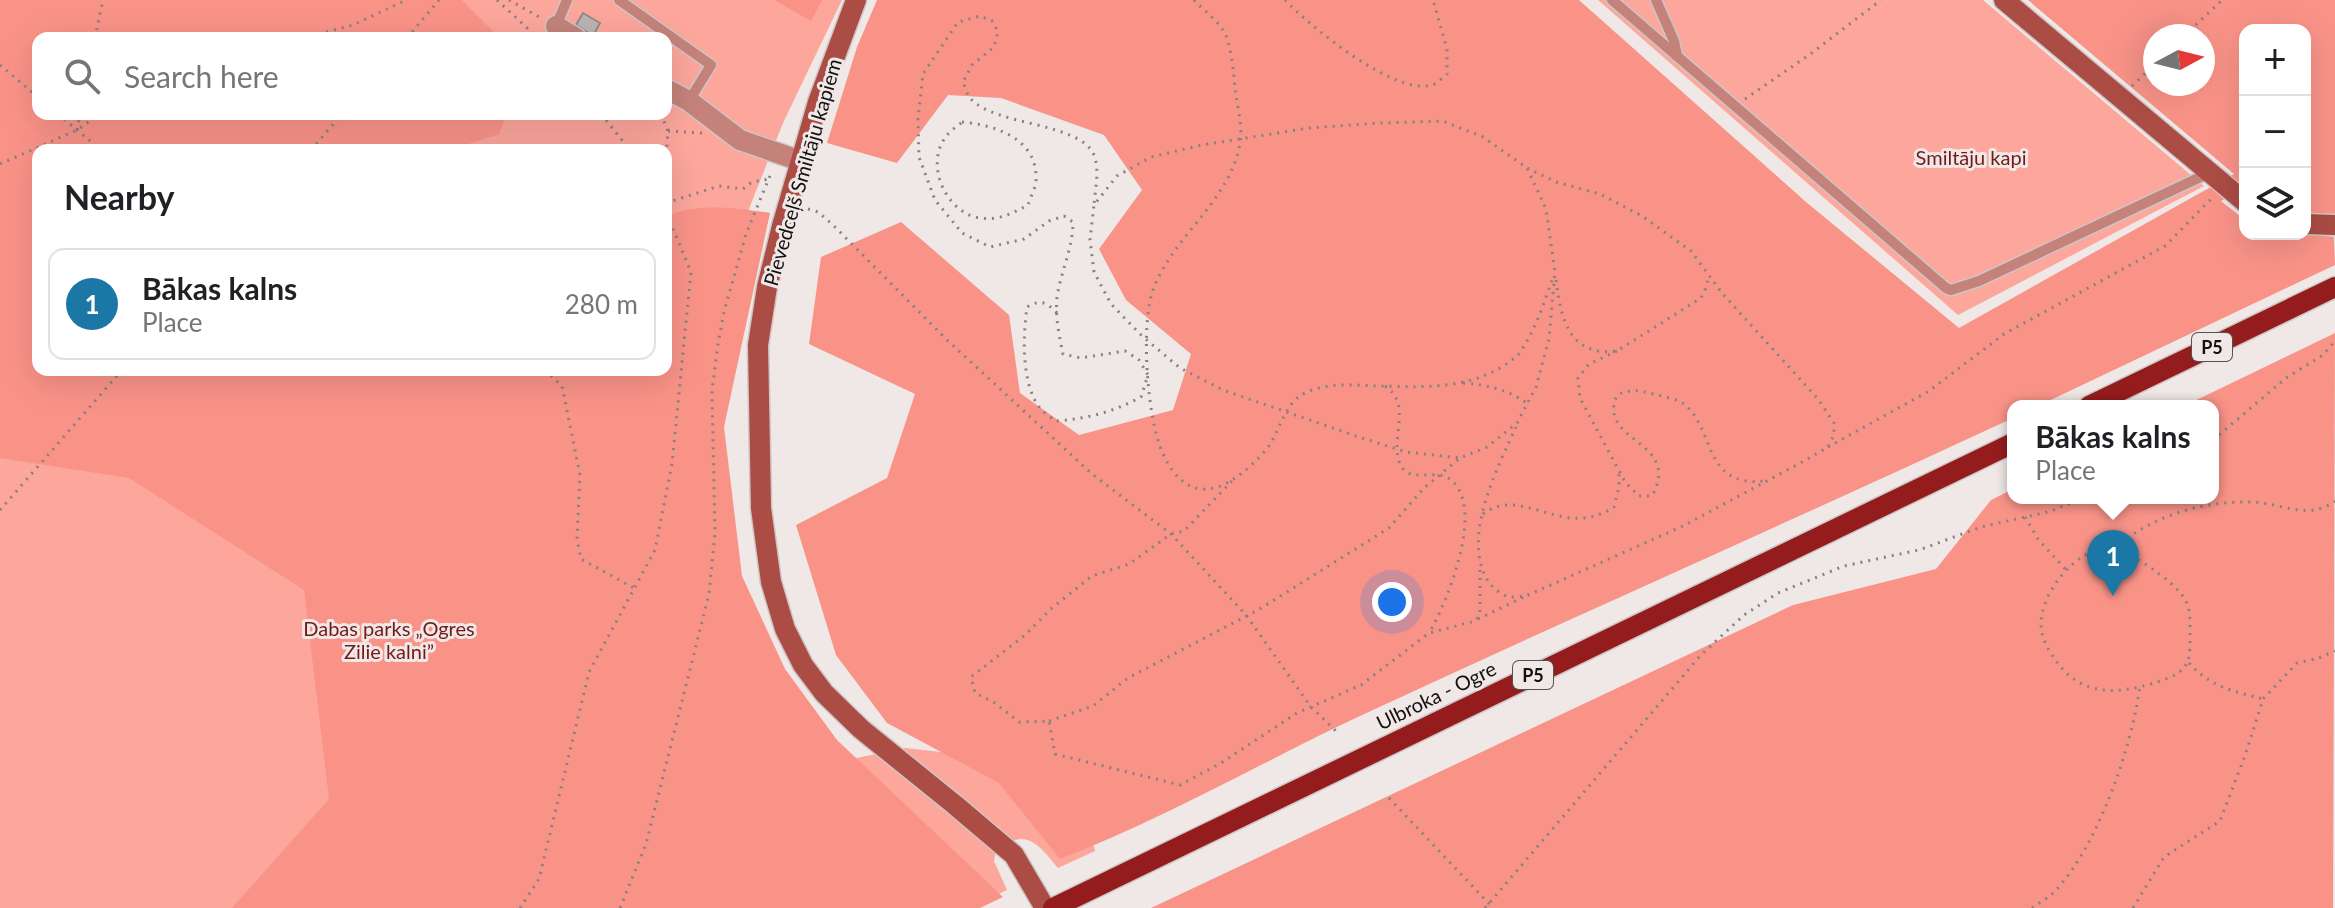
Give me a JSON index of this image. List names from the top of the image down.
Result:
{
  "streets": {
    "main road": ["P5", "Ulbroka - Ogre"],
    "street": ["Pievedceļš Smiltāju kapiem"]
  },
  "parks": ["Smiltāju kapi", "Dabas parks „Ogres Zilie kalni”"],
  "north": "right",
  "page": {
    "map_buttons": ["+", "−"],
    "search": "Search here",
    "heading": "Nearby",
    "list": [
      {
        "mark": "1",
        "name": "Bākas kalns",
        "note": "Place",
        "value": "280 m"
      }
    ],
    "popup": ["Bākas kalns", "Place"],
    "pins": "1"
  }
}
